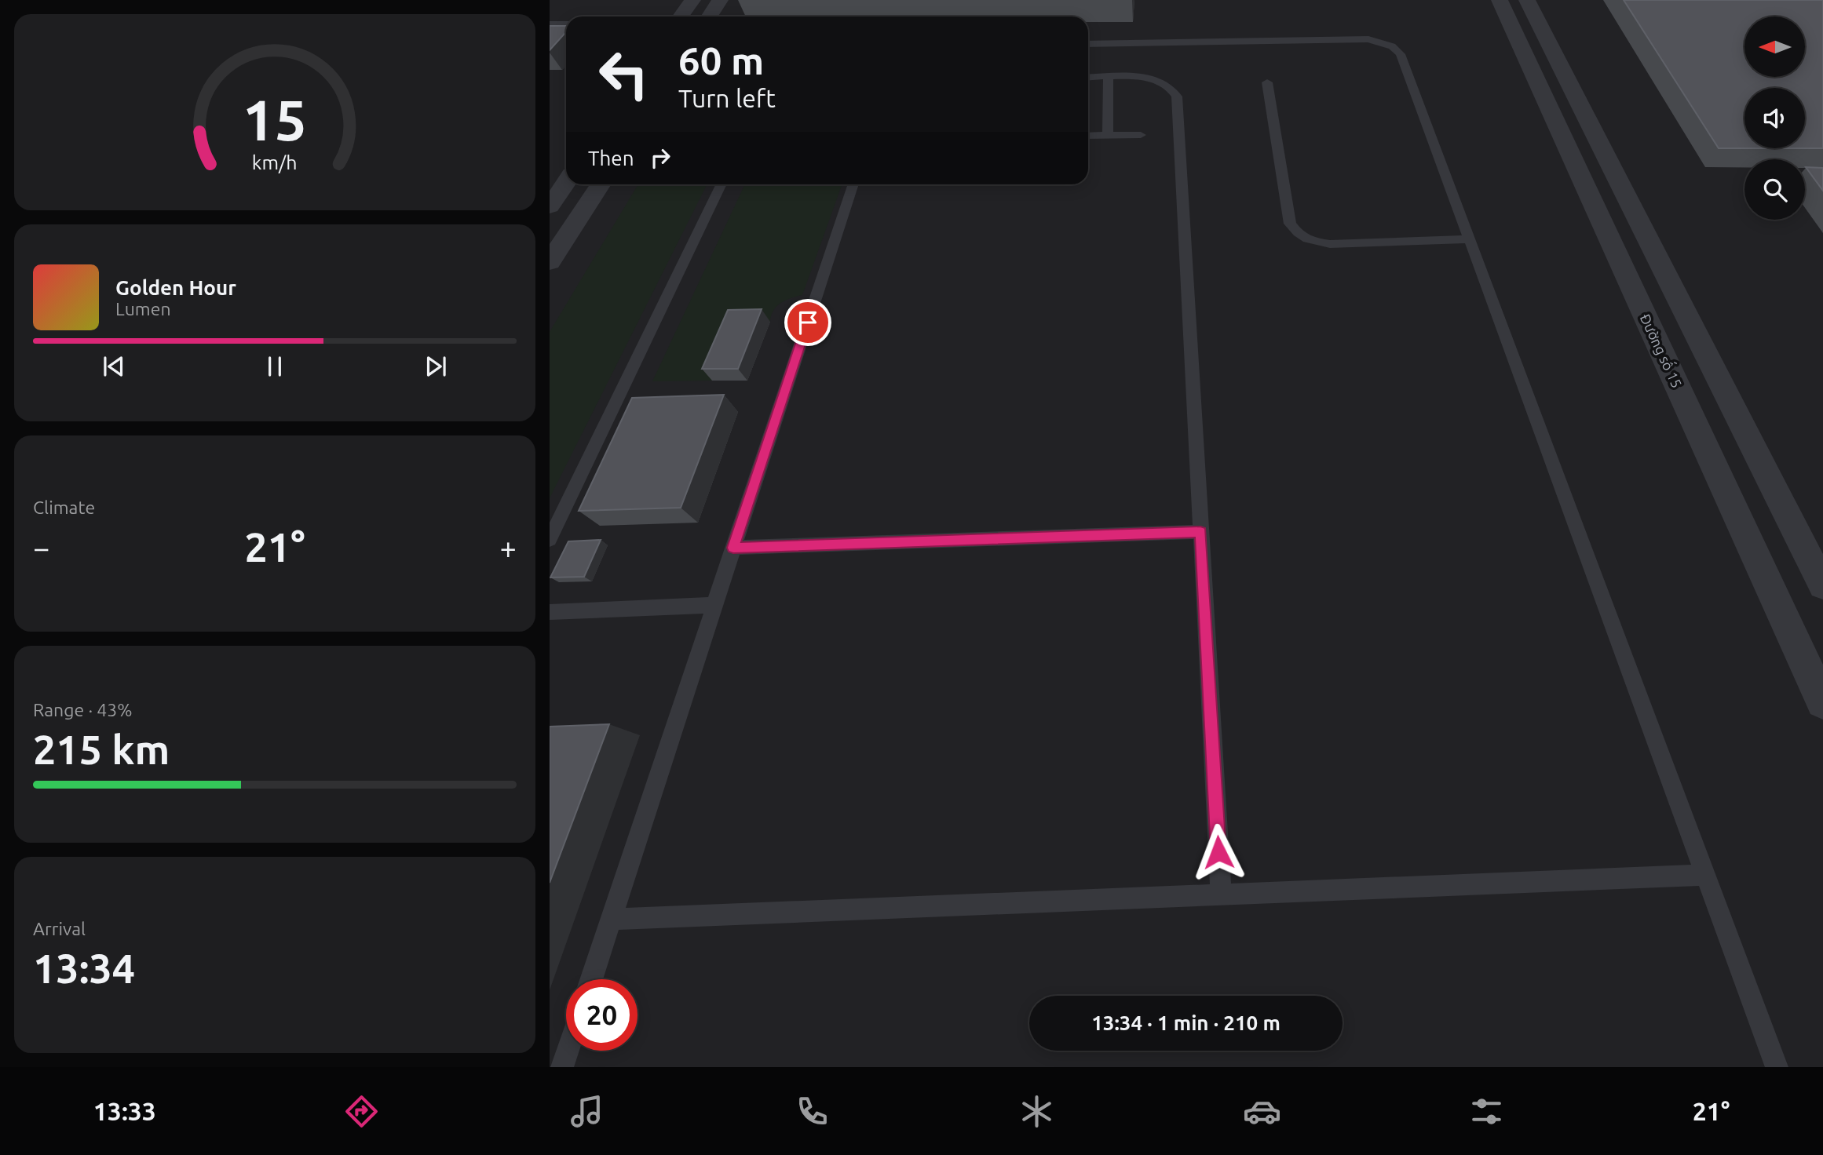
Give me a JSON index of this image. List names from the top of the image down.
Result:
{
  "streets": {
    "street": ["Đường số 15"]
  },
  "north": "left",
  "page": {
    "turn": ["60 m", "Turn left"],
    "then": "Then",
    "song": ["Golden Hour", "Lumen"],
    "tile": [
      "Climate",
      ["Range · 43%", "215 km"],
      ["Arrival", "13:34"]
    ],
    "heat": ["−", "21°", "+"],
    "limit": "20",
    "trip": "13:34 · 1 min · 210 m",
    "tabs": ["13:33", "21°"],
    "gauge": ["15", "km/h"]
  }
}
